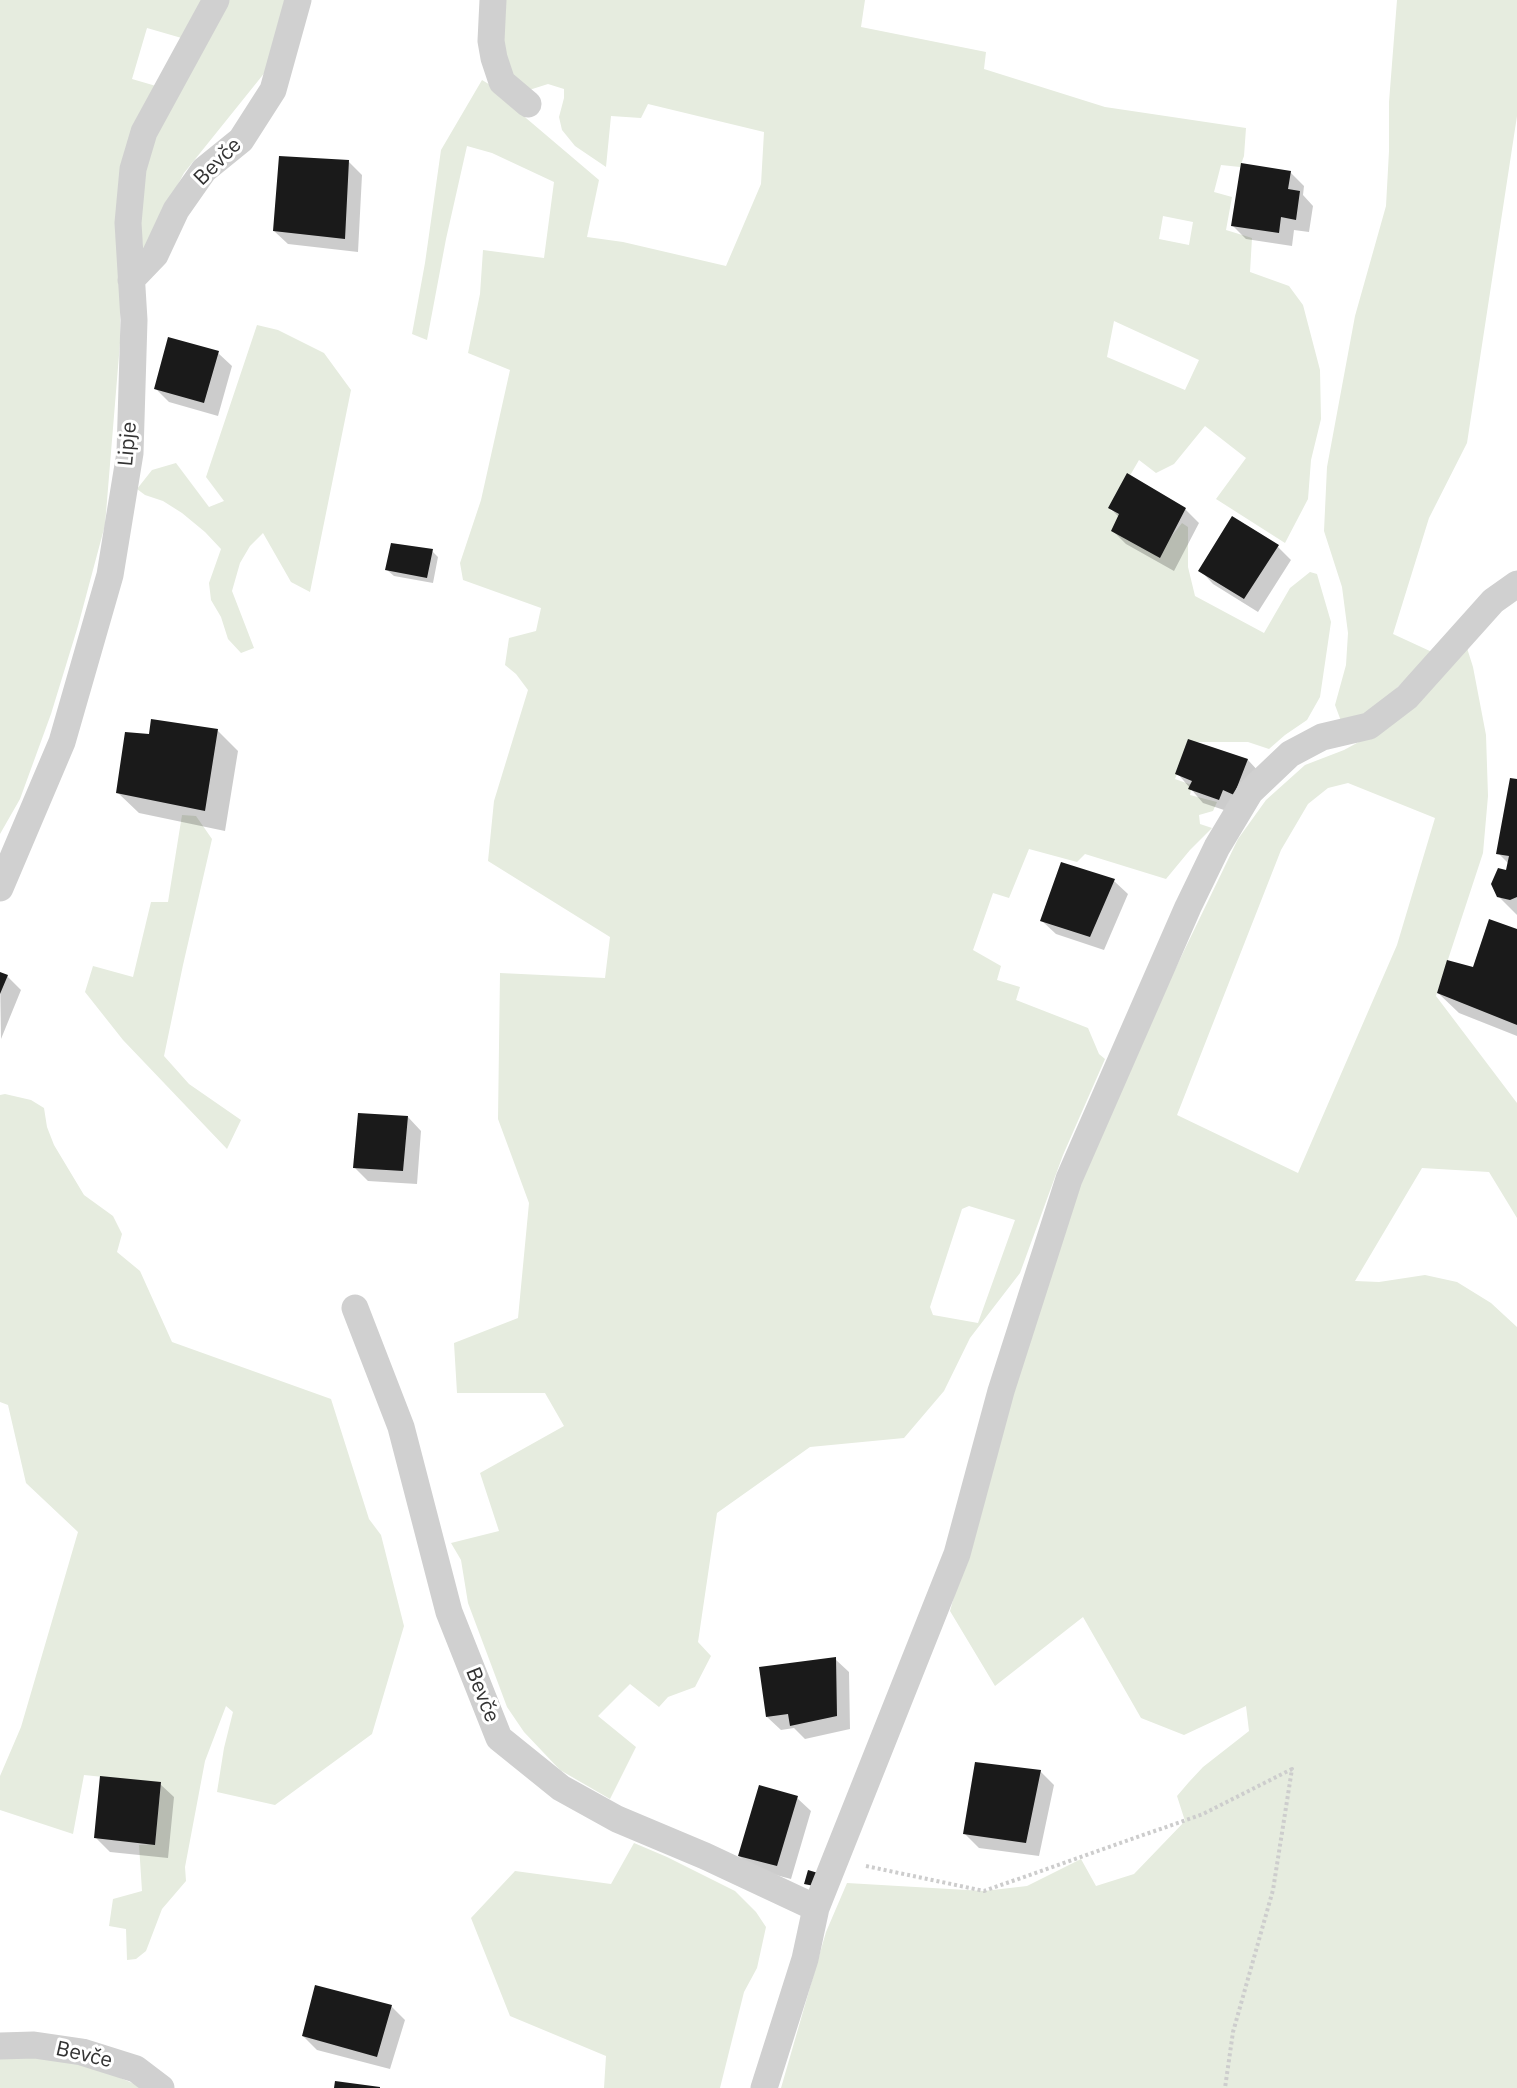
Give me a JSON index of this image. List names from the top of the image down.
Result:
{
  "streets": {
    "street": ["Bevče", "Lipje"]
  },
  "crossings": [
    ["Bevče", "Lipje"]
  ]
}
